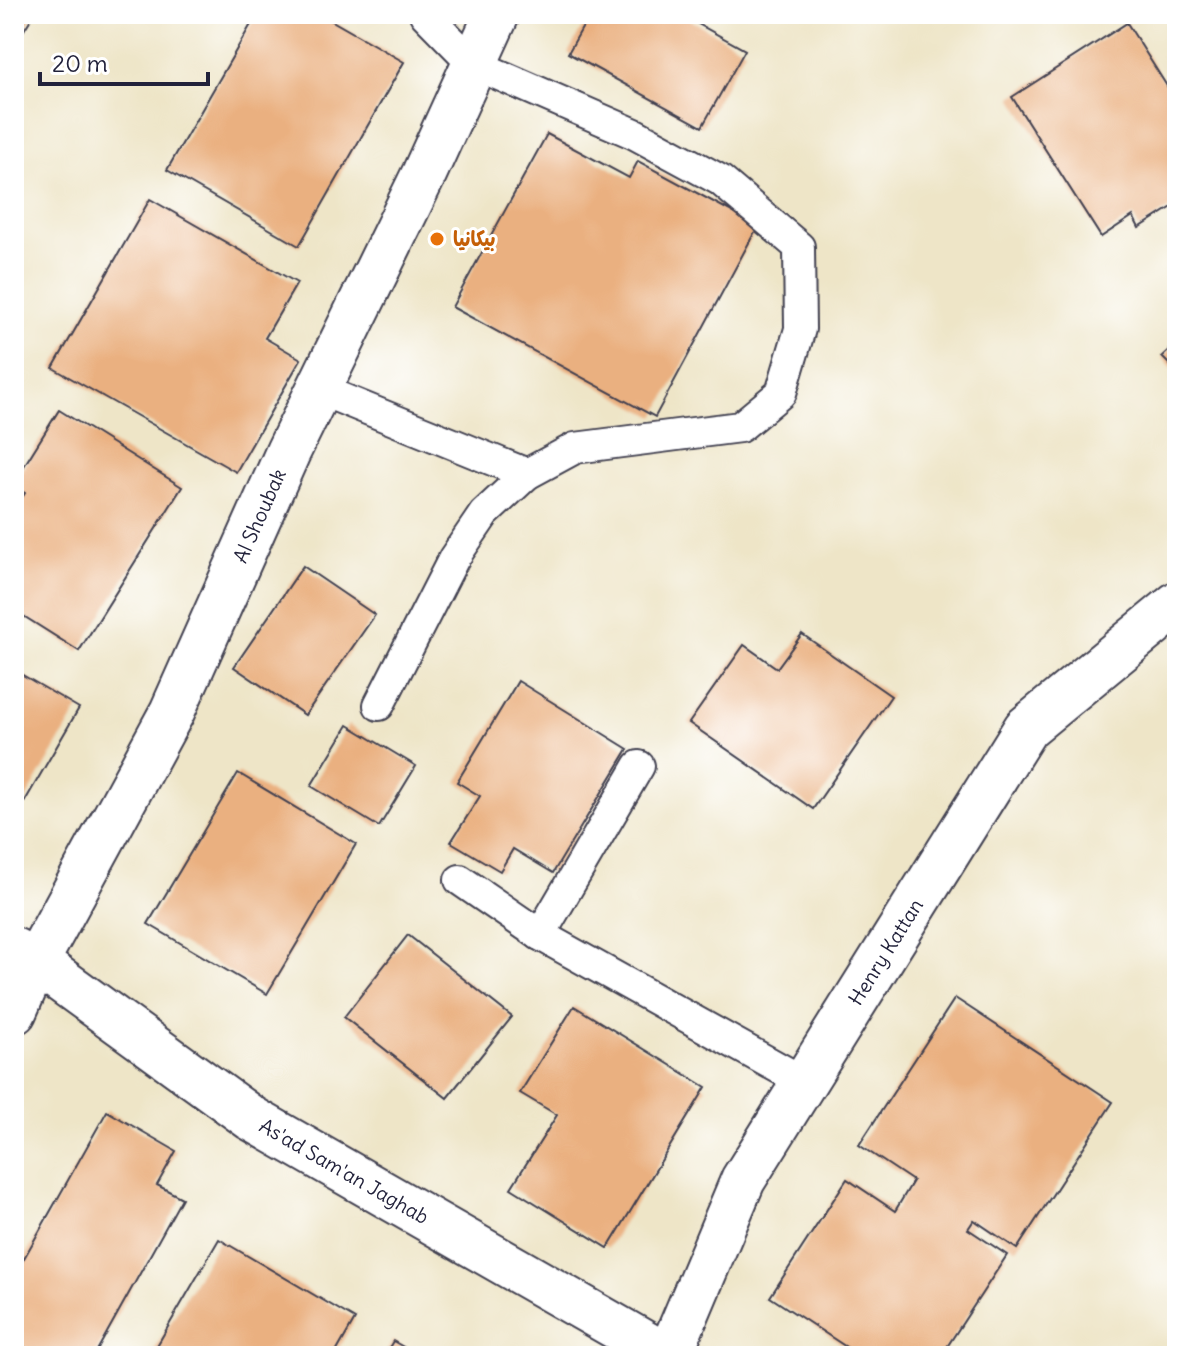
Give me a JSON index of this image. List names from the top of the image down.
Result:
{
  "streets": {
    "street": ["Al Shoubak", "Henry Kattan", "As'ad Sam'an Jaghab"]
  },
  "crossings": [
    ["Al Shoubak", "As'ad Sam'an Jaghab"],
    ["Henry Kattan", "As'ad Sam'an Jaghab"]
  ],
  "places": ["بيكانيا"],
  "scale_bar": "20 m"
}
